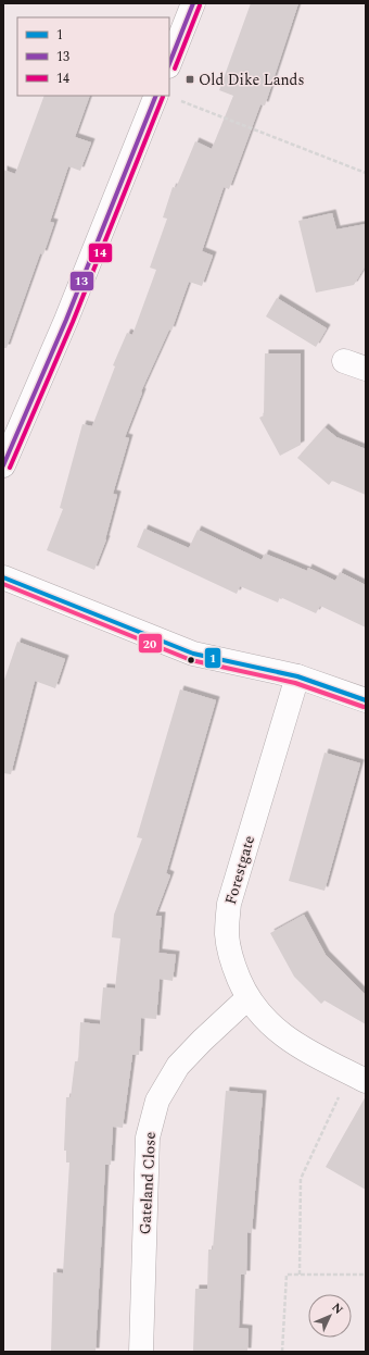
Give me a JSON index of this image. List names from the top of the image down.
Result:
{
  "streets": {
    "street": ["Forestgate", "Gateland Close"]
  },
  "crossings": [
    ["Forestgate", "Gateland Close"]
  ],
  "places": {
    "transit": ["Old Dike Lands"]
  },
  "lines": [
    "transit line 13",
    "transit line 14",
    "transit line 1",
    "transit line 20"
  ],
  "legend": ["1", "13", "14"],
  "north": "top right"
}
